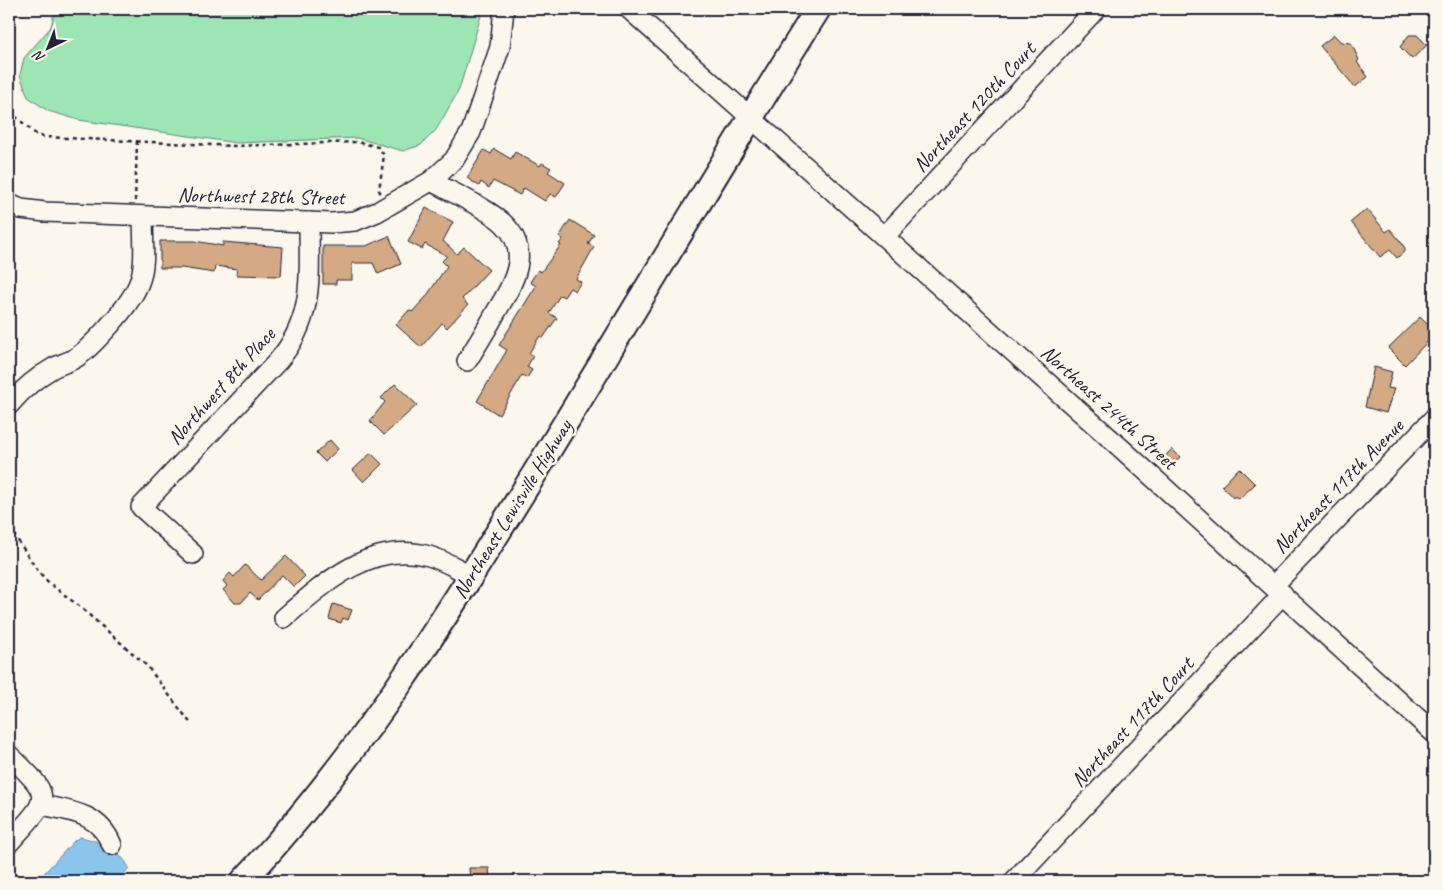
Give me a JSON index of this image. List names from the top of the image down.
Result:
{
  "streets": {
    "main road": ["Northeast Lewisville Highway"],
    "street": [
      "Northeast 120th Court",
      "Northwest 28th Street",
      "Northwest 8th Place",
      "Northeast 244th Street",
      "Northeast 117th Avenue",
      "Northeast 117th Court"
    ]
  },
  "crossings": [
    ["Northeast 120th Court", "Northeast 244th Street"],
    ["Northwest 28th Street", "Northwest 8th Place"],
    ["Northeast 244th Street", "Northeast 117th Avenue"],
    ["Northeast 244th Street", "Northeast Lewisville Highway"],
    ["Northeast 244th Street", "Northeast 117th Court"],
    ["Northeast 117th Avenue", "Northeast 117th Court"]
  ],
  "north": "bottom left"
}
